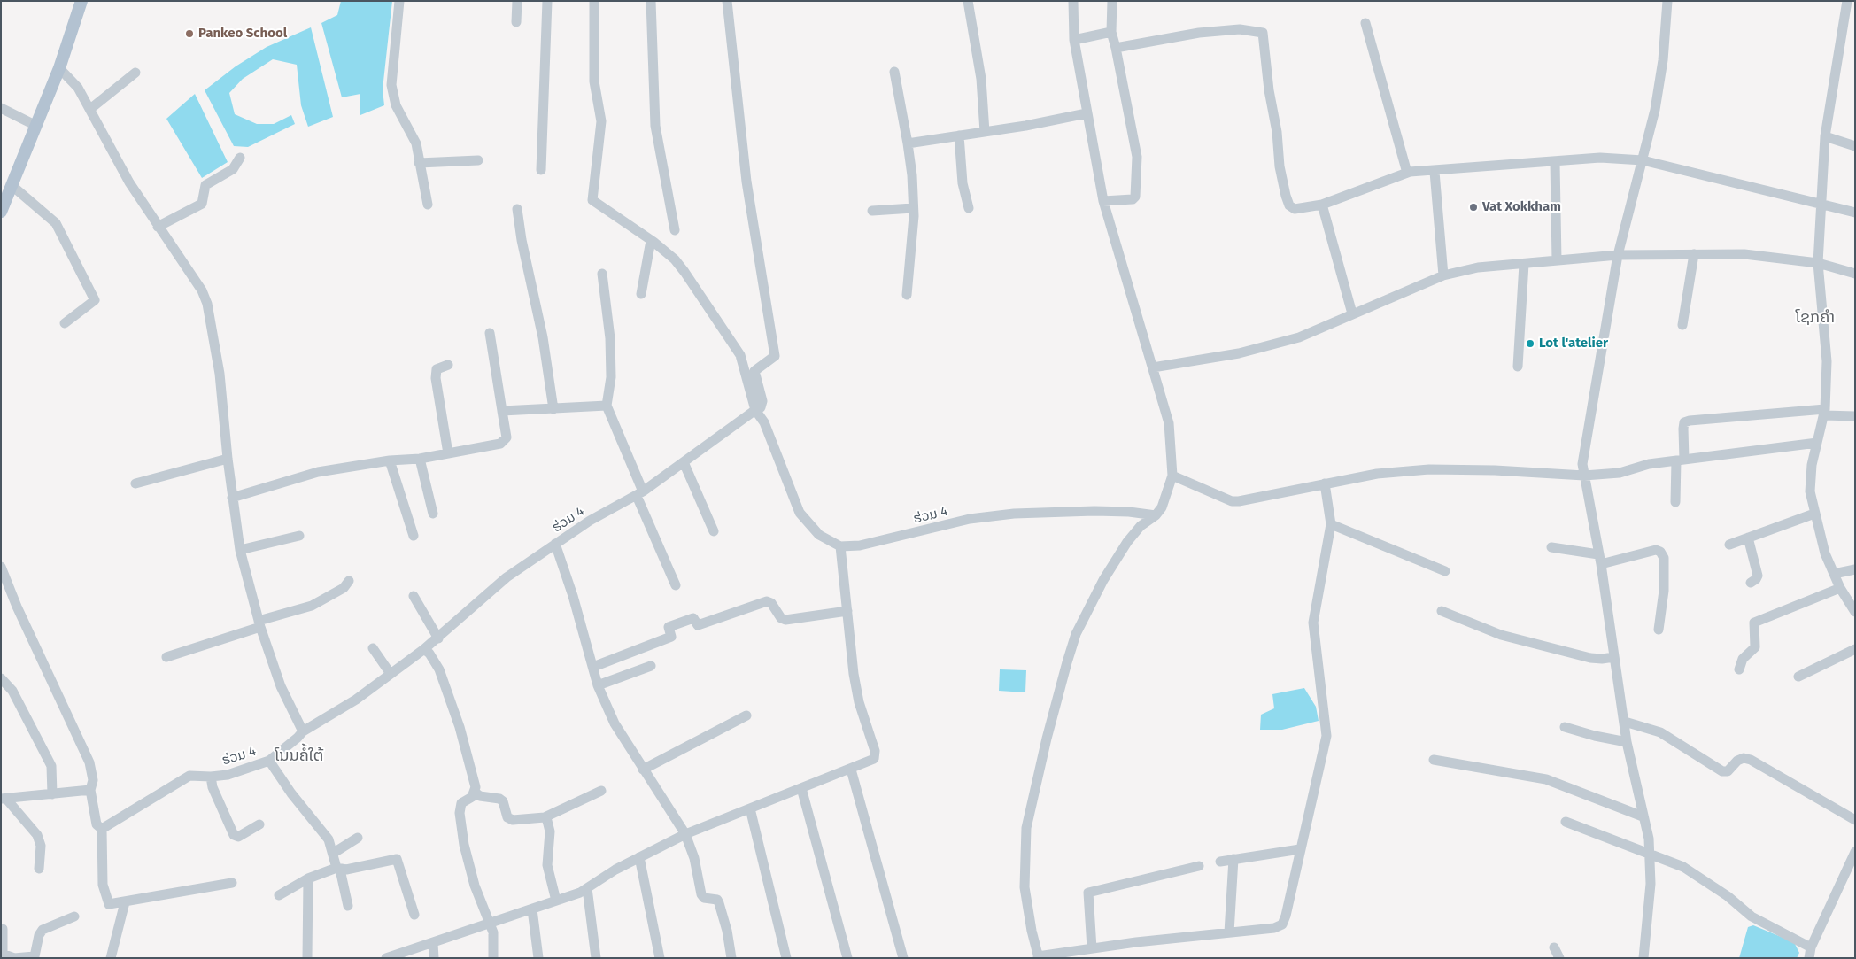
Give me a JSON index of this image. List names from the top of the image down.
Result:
{
  "streets": {
    "street": ["ຮ່ວມ 4"]
  },
  "districts": ["ໂຊກຄຳ", "ໂນນຄໍ້ໃຕ້"],
  "places": ["Pankeo School", "Vat Xokkham", "Lot l'atelier"]
}
